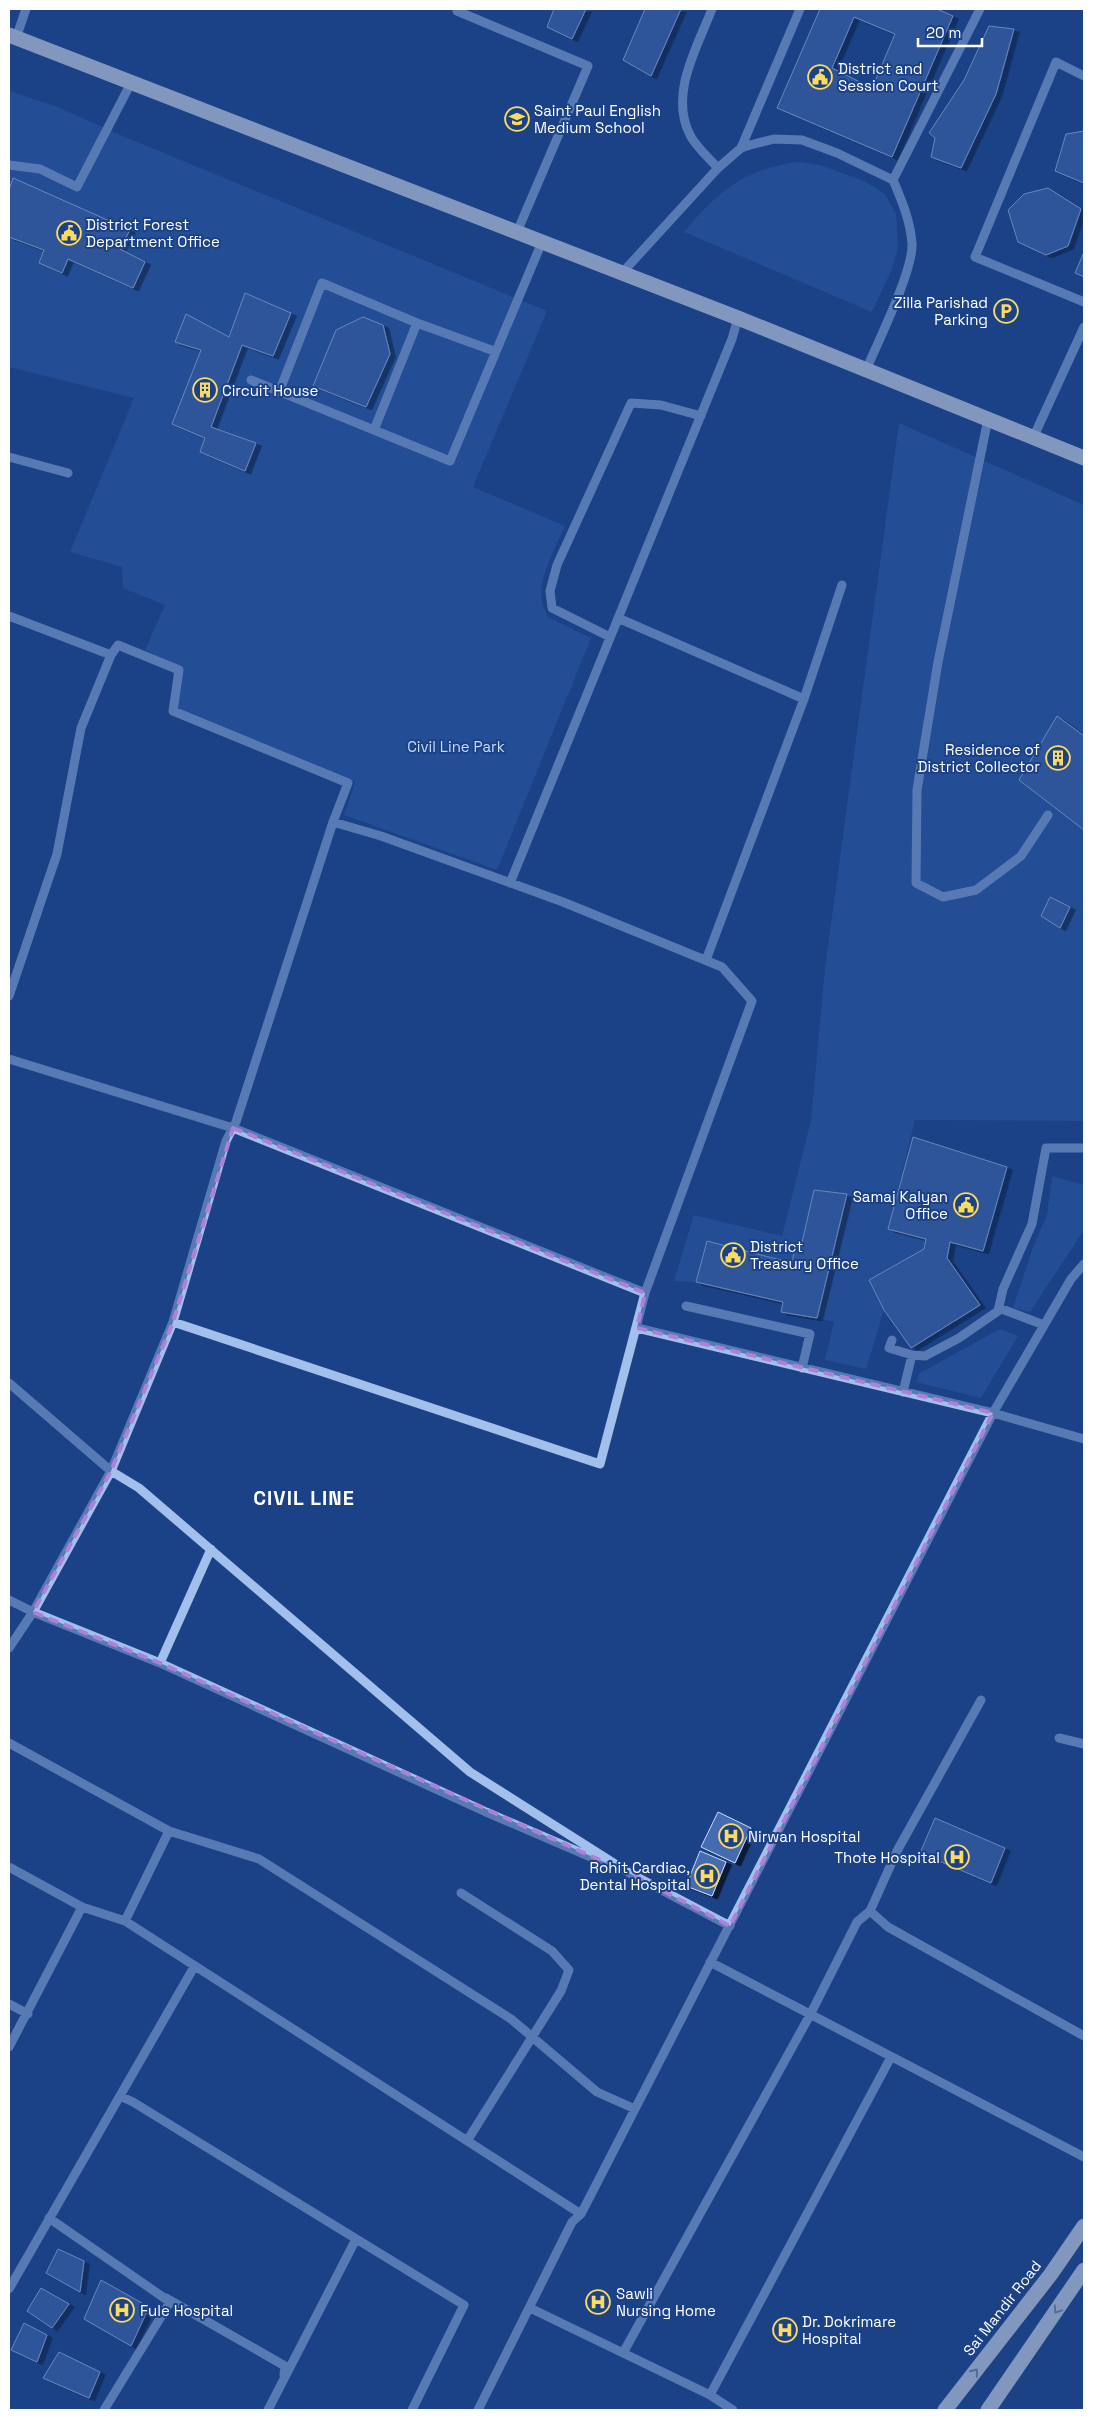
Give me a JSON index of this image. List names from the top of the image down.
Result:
{
  "streets": {
    "highway": ["Sai Mandir Road"]
  },
  "districts": ["CIVIL LINE"],
  "parks": ["Civil Line Park"],
  "places": {
    "public building": [
      "District and Session Court",
      "District Forest Department Office",
      "Samaj Kalyan Office",
      "District Treasury Office"
    ],
    "school or university": ["Saint Paul English Medium School"],
    "parking": ["Zilla Parishad Parking"],
    "building": ["Circuit House", "Residence of District Collector"],
    "hospital": [
      "Nirwan Hospital",
      "Thote Hospital",
      "Rohit Cardiac, Dental Hospital",
      "Sawli Nursing Home",
      "Fule Hospital",
      "Dr. Dokrimare Hospital"
    ]
  },
  "scale_bar": "20 m"
}
